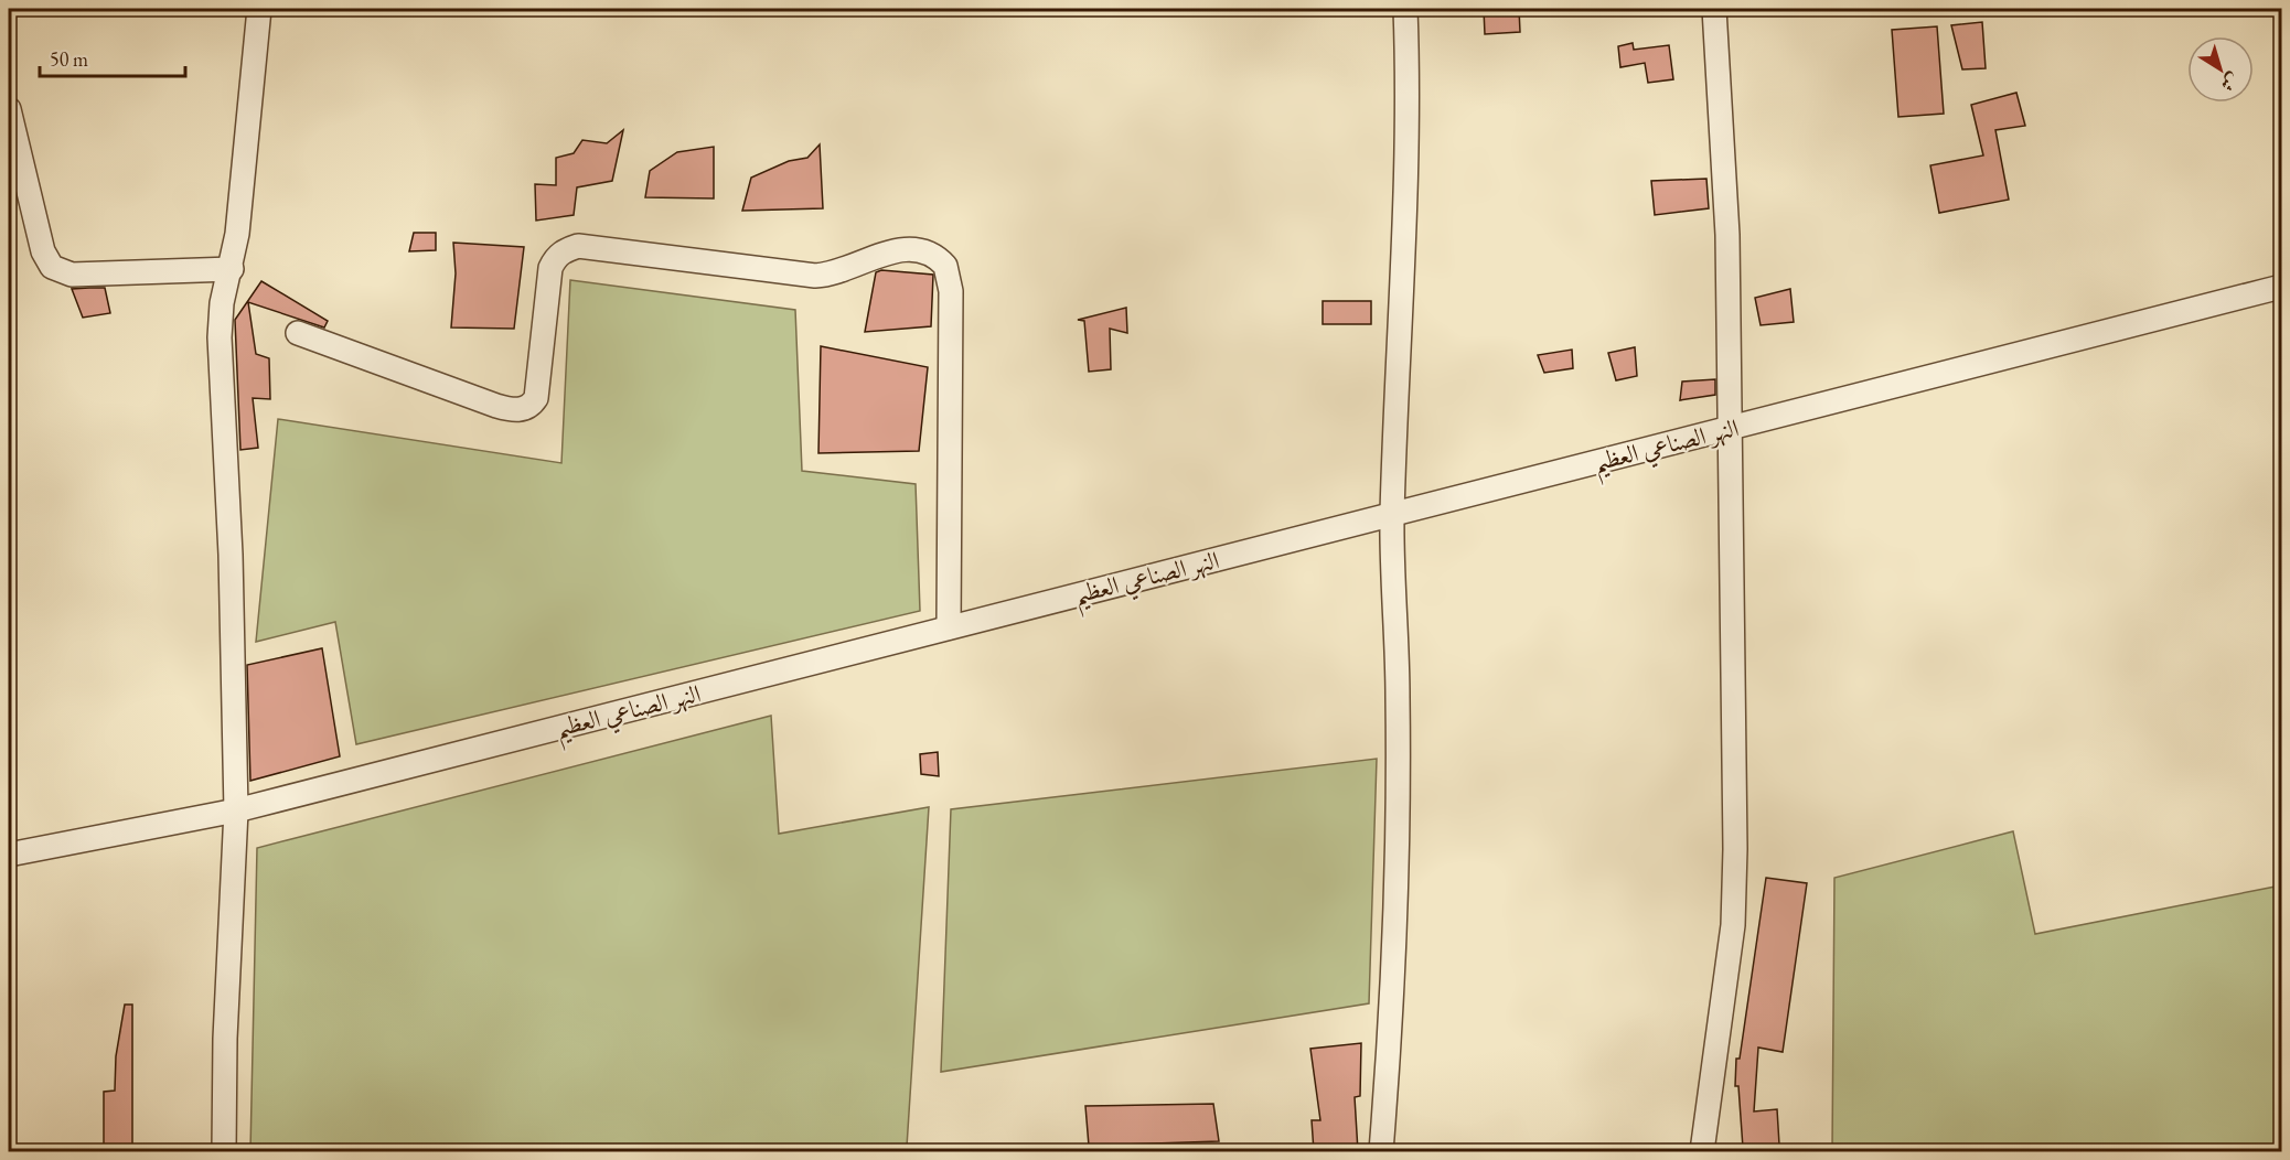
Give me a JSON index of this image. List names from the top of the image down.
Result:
{
  "streets": {
    "street": ["النهر الصناعي العظيم"]
  },
  "scale_bar": "50 m",
  "north": "bottom right"
}
